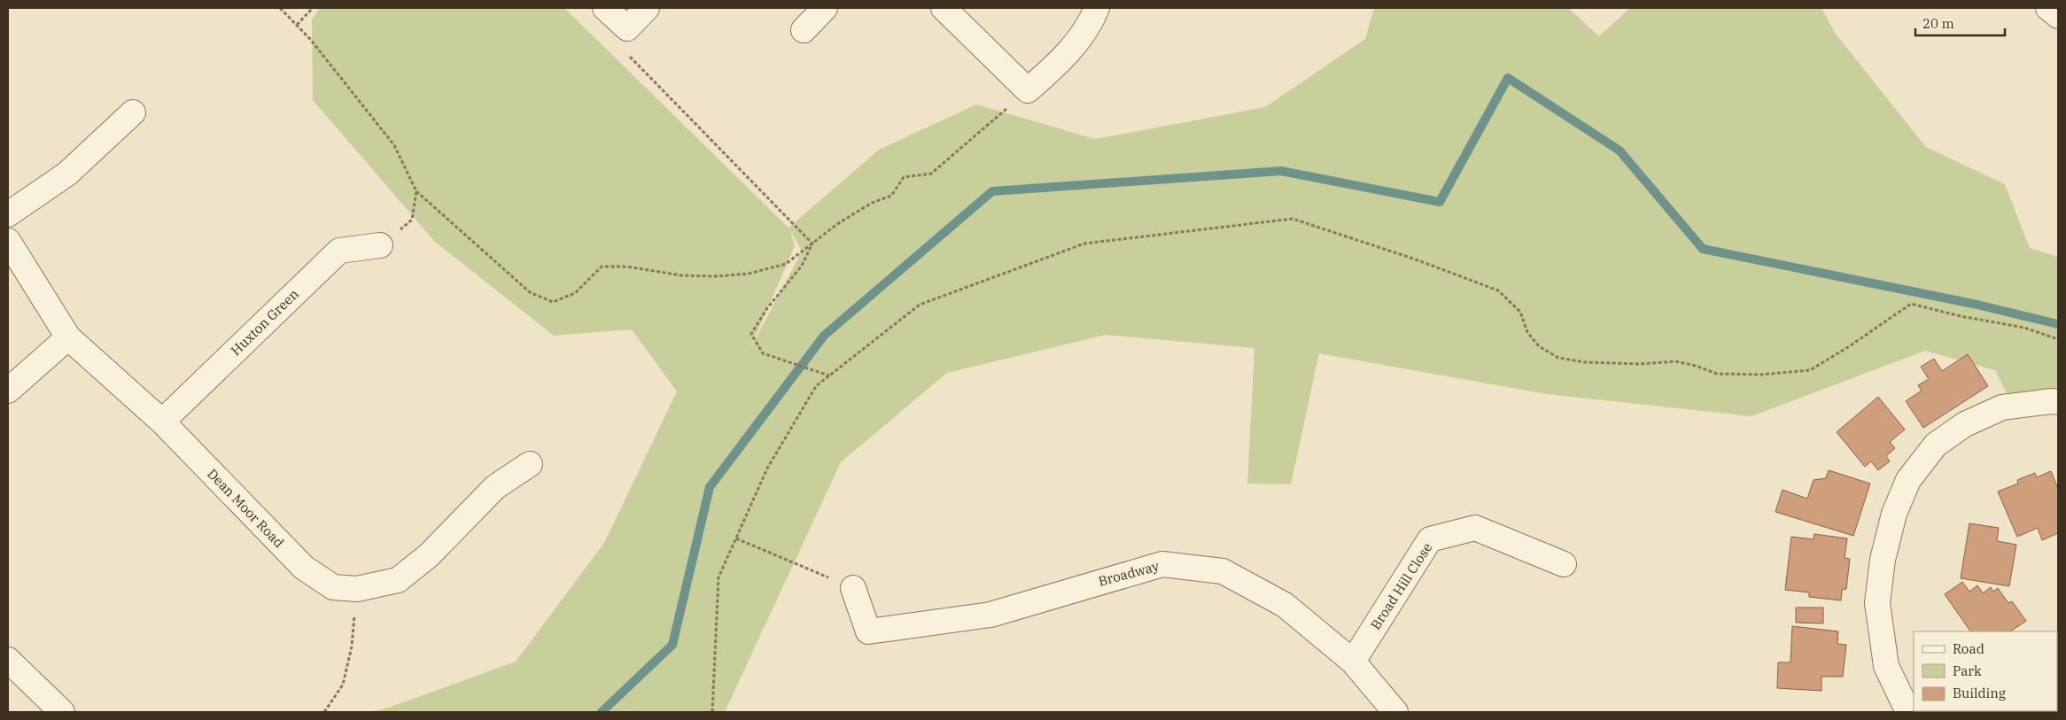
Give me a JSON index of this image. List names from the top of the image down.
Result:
{
  "streets": {
    "street": [
      "Huxton Green",
      "Dean Moor Road",
      "Broadway",
      "Broad Hill Close"
    ]
  },
  "crossings": [
    ["Huxton Green", "Dean Moor Road"],
    ["Broadway", "Broad Hill Close"]
  ],
  "legend": ["Road", "Park", "Building"],
  "scale_bar": "20 m"
}
